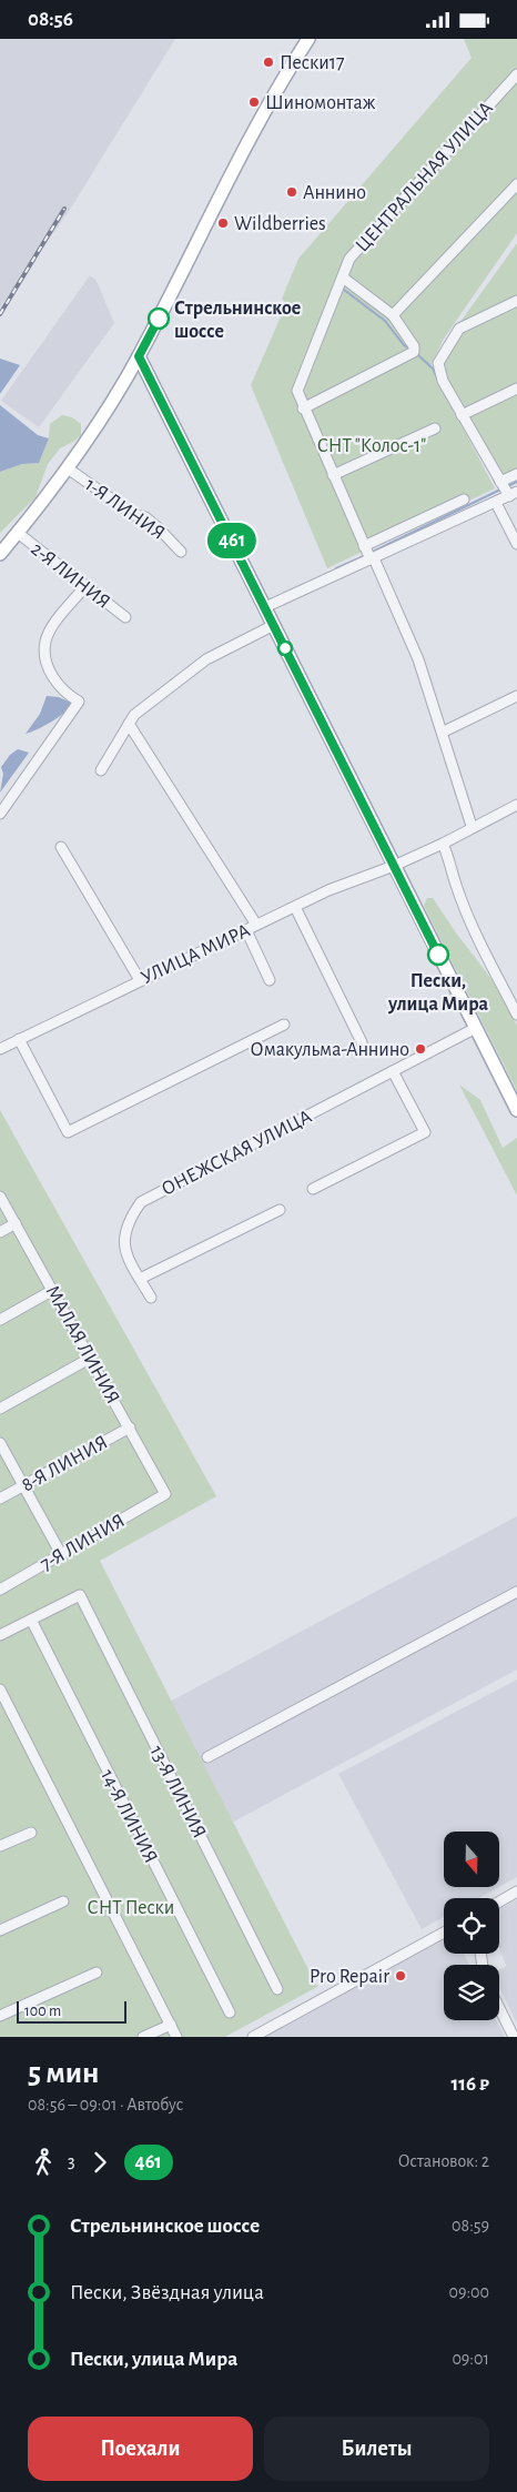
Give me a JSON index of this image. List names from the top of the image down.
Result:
{
  "streets": {
    "street": [
      "ЦЕНТРАЛЬНАЯ УЛИЦА",
      "1-Я ЛИНИЯ",
      "2-Я ЛИНИЯ",
      "УЛИЦА МИРА",
      "ОНЕЖСКАЯ УЛИЦА",
      "МАЛАЯ ЛИНИЯ",
      "8-Я ЛИНИЯ",
      "7-Я ЛИНИЯ",
      "13-Я ЛИНИЯ",
      "14-Я ЛИНИЯ"
    ]
  },
  "crossings": [
    ["ЦЕНТРАЛЬНАЯ УЛИЦА", "УЛИЦА МИРА"],
    ["МАЛАЯ ЛИНИЯ", "8-Я ЛИНИЯ"],
    ["МАЛАЯ ЛИНИЯ", "7-Я ЛИНИЯ"],
    ["13-Я ЛИНИЯ", "14-Я ЛИНИЯ"]
  ],
  "parks": ["СНТ \"Колос-1\"", "СНТ Пески"],
  "places": [
    "Пески17",
    "Шиномонтаж",
    "Аннино",
    "Wildberries",
    "Стрельнинское шоссе",
    "Пески, улица Мира",
    "Омакульма-Аннино",
    "Pro Repair"
  ],
  "lines": ["bus line 461"],
  "scale_bar": "100 m",
  "north": "bottom",
  "page": {
    "status": "08:56",
    "on_map": "461",
    "scale": "100 m",
    "heading": ["5 мин", "08:56 – 09:01 · Автобус", "116 ₽"],
    "legs": ["3", "461", "Остановок: 2"],
    "list": [
      {
        "name": "Стрельнинское шоссе",
        "value": "08:59"
      },
      {
        "name": "Пески, Звёздная улица",
        "value": "09:00"
      },
      {
        "name": "Пески, улица Мира",
        "value": "09:01"
      }
    ],
    "buttons": ["Поехали", "Билеты"]
  }
}
